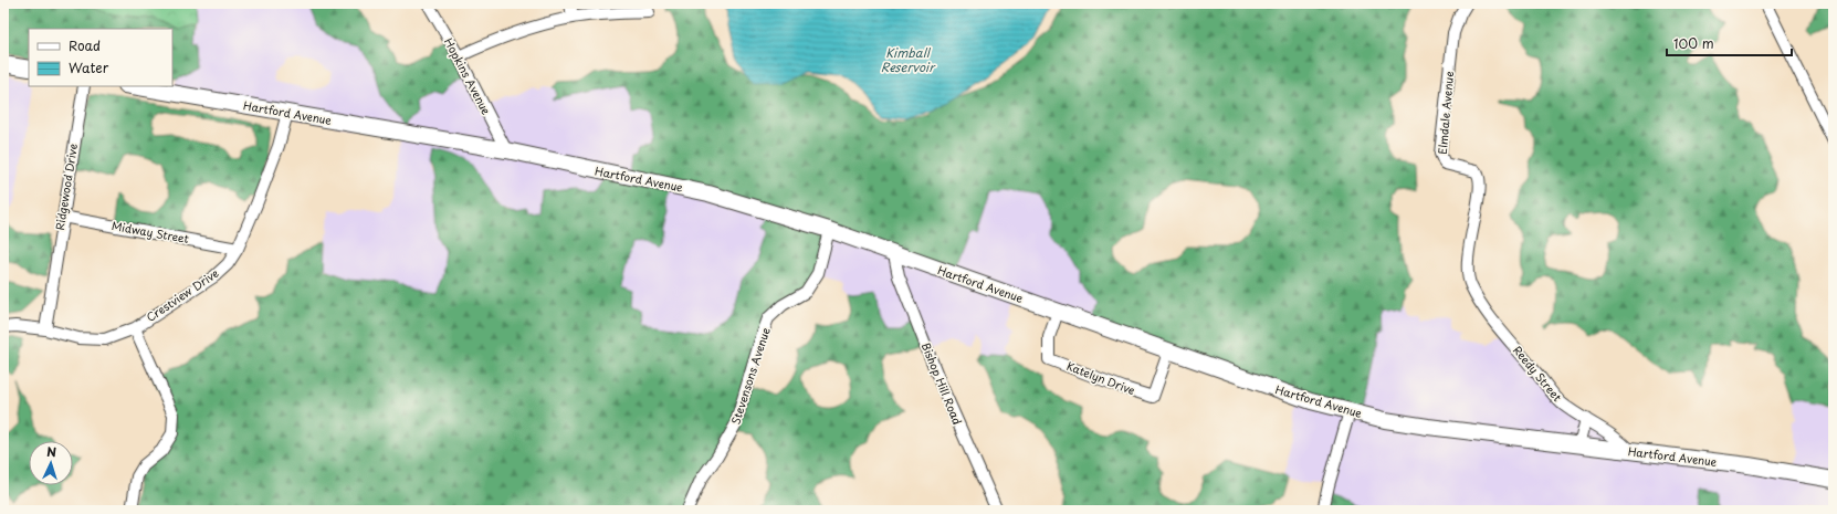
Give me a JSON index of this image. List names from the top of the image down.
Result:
{
  "streets": {
    "highway": ["Hartford Avenue"],
    "street": [
      "Hopkins Avenue",
      "Elmdale Avenue",
      "Ridgewood Drive",
      "Midway Street",
      "Crestview Drive",
      "Reedy Street",
      "Stevensons Avenue",
      "Katelyn Drive",
      "Bishop Hill Road"
    ]
  },
  "crossings": [
    ["Hopkins Avenue", "Hartford Avenue"],
    ["Hartford Avenue", "Crestview Drive"],
    ["Hartford Avenue", "Reedy Street"],
    ["Hartford Avenue", "Stevensons Avenue"],
    ["Hartford Avenue", "Katelyn Drive"],
    ["Hartford Avenue", "Bishop Hill Road"],
    ["Elmdale Avenue", "Reedy Street"],
    ["Ridgewood Drive", "Midway Street"],
    ["Ridgewood Drive", "Crestview Drive"],
    ["Midway Street", "Crestview Drive"]
  ],
  "water": ["Kimball Reservoir"],
  "legend": ["Road", "Water"],
  "scale_bar": "100 m",
  "north": "top"
}
